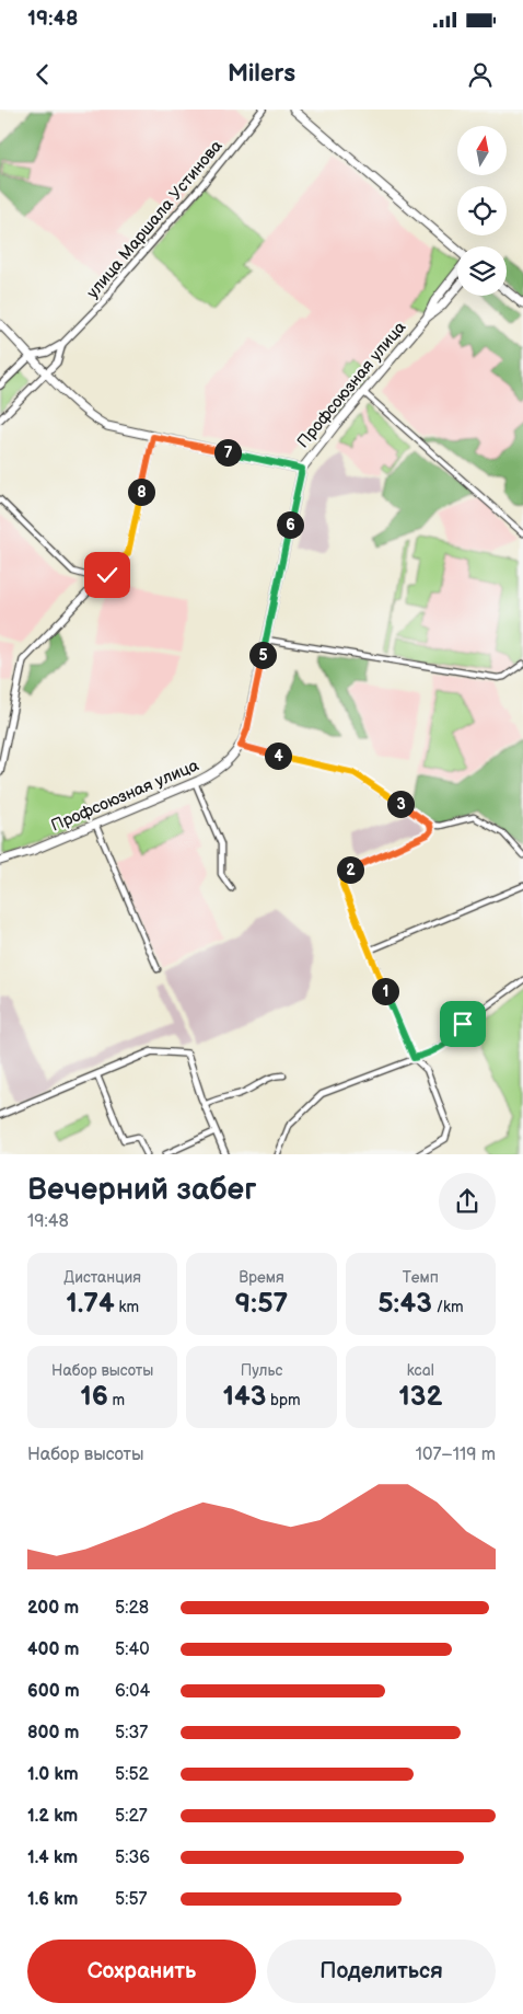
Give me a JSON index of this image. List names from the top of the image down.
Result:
{
  "streets": {
    "main road": ["Профсоюзная улица"],
    "street": ["улица Маршала Устинова"]
  },
  "north": "top",
  "page": {
    "status": "19:48",
    "header": "Milers",
    "pins": [
      "7",
      "8",
      "6",
      "5",
      "4",
      "3",
      "2",
      "1"
    ],
    "heading": ["Вечерний забег", "19:48"],
    "stats": [
      ["Дистанция", "1.74 km"],
      ["Время", "9:57"],
      ["Темп", "5:43 /km"],
      ["Набор высоты", "16 m"],
      ["Пульс", "143 bpm"],
      ["kcal", "132"]
    ],
    "chart": ["Набор высоты", "107–119 m"],
    "list": [
      {
        "name": "200 m",
        "note": "5:28"
      },
      {
        "name": "400 m",
        "note": "5:40"
      },
      {
        "name": "600 m",
        "note": "6:04"
      },
      {
        "name": "800 m",
        "note": "5:37"
      },
      {
        "name": "1.0 km",
        "note": "5:52"
      },
      {
        "name": "1.2 km",
        "note": "5:27"
      },
      {
        "name": "1.4 km",
        "note": "5:36"
      },
      {
        "name": "1.6 km",
        "note": "5:57"
      }
    ],
    "buttons": ["Сохранить", "Поделиться"]
  }
}
